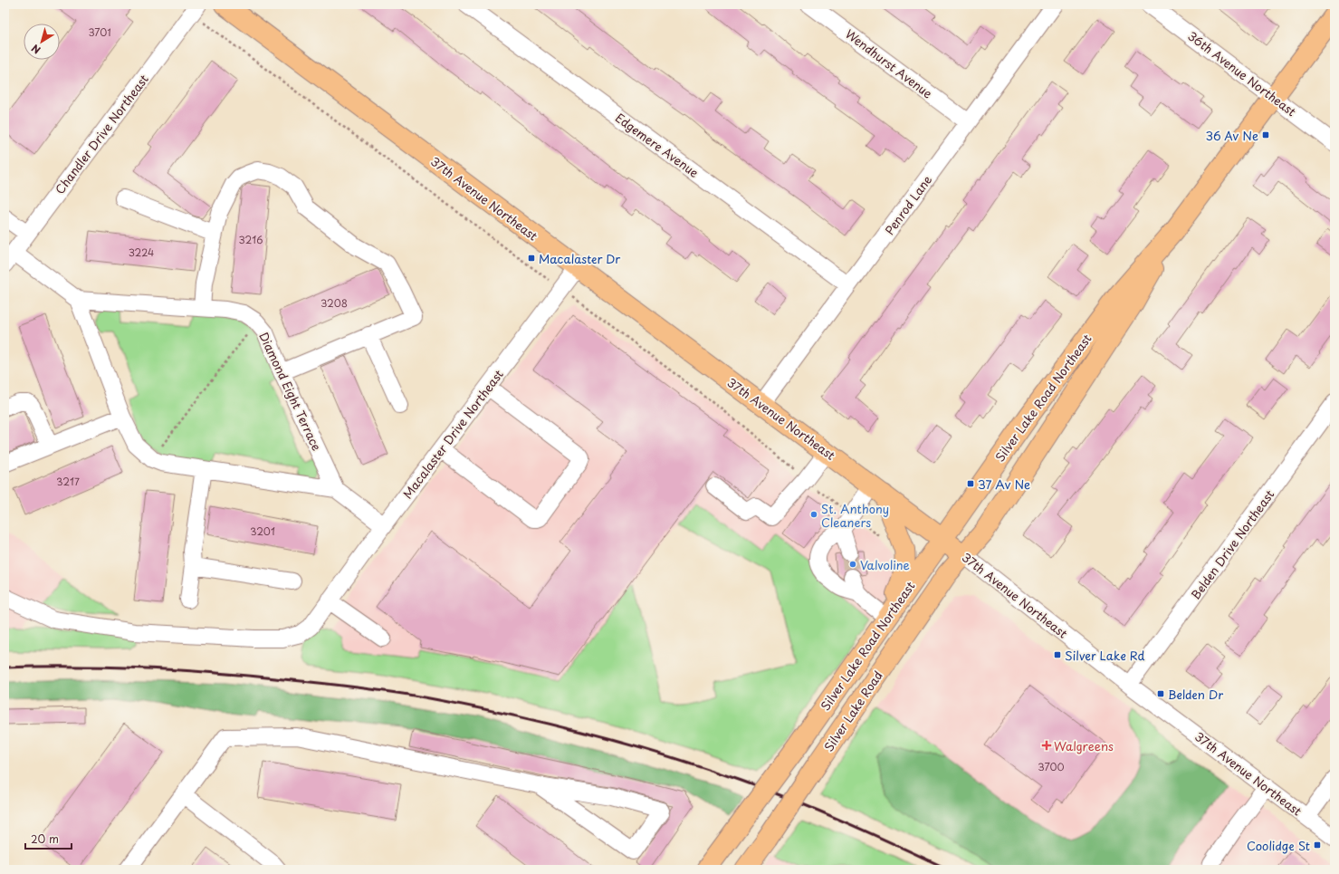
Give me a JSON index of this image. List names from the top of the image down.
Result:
{
  "streets": {
    "main road": ["37th Avenue Northeast", "Silver Lake Road Northeast", "Silver Lake Road"],
    "street": [
      "Wendhurst Avenue",
      "36th Avenue Northeast",
      "Chandler Drive Northeast",
      "Edgemere Avenue",
      "Penrod Lane",
      "Diamond Eight Terrace",
      "Macalaster Drive Northeast",
      "Belden Drive Northeast"
    ]
  },
  "crossings": [
    ["Wendhurst Avenue", "Penrod Lane"],
    ["36th Avenue Northeast", "Silver Lake Road Northeast"],
    ["Edgemere Avenue", "Penrod Lane"],
    ["37th Avenue Northeast", "Penrod Lane"],
    ["37th Avenue Northeast", "Silver Lake Road Northeast"],
    ["37th Avenue Northeast", "Macalaster Drive Northeast"],
    ["37th Avenue Northeast", "Belden Drive Northeast"],
    ["37th Avenue Northeast", "Silver Lake Road"],
    ["Diamond Eight Terrace", "Macalaster Drive Northeast"],
    ["Silver Lake Road Northeast", "Silver Lake Road"]
  ],
  "places": {
    "transit": [
      "36 Av Ne",
      "Macalaster Dr",
      "37 Av Ne",
      "Silver Lake Rd",
      "Belden Dr",
      "Coolidge St"
    ],
    "other": ["St. Anthony Cleaners", "Valvoline"],
    "health": ["Walgreens"]
  },
  "house_numbers": [
    "3701",
    "3216",
    "3224",
    "3208",
    "3217",
    "3201",
    "3700"
  ],
  "scale_bar": "20 m",
  "north": "bottom left"
}
